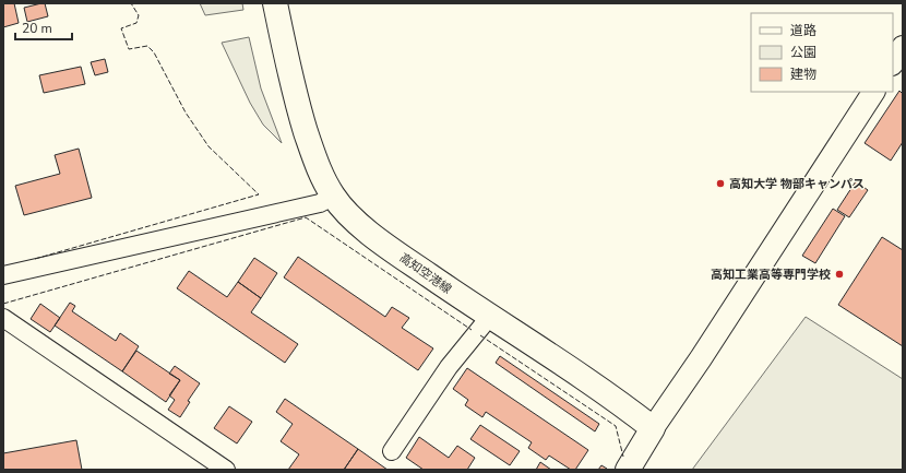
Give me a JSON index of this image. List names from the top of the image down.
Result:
{
  "streets": {
    "main road": ["高知空港線"]
  },
  "places": ["高知大学 物部キャンパス", "高知工業高等専門学校"],
  "legend": ["道路", "公園", "建物"],
  "scale_bar": "20 m"
}
